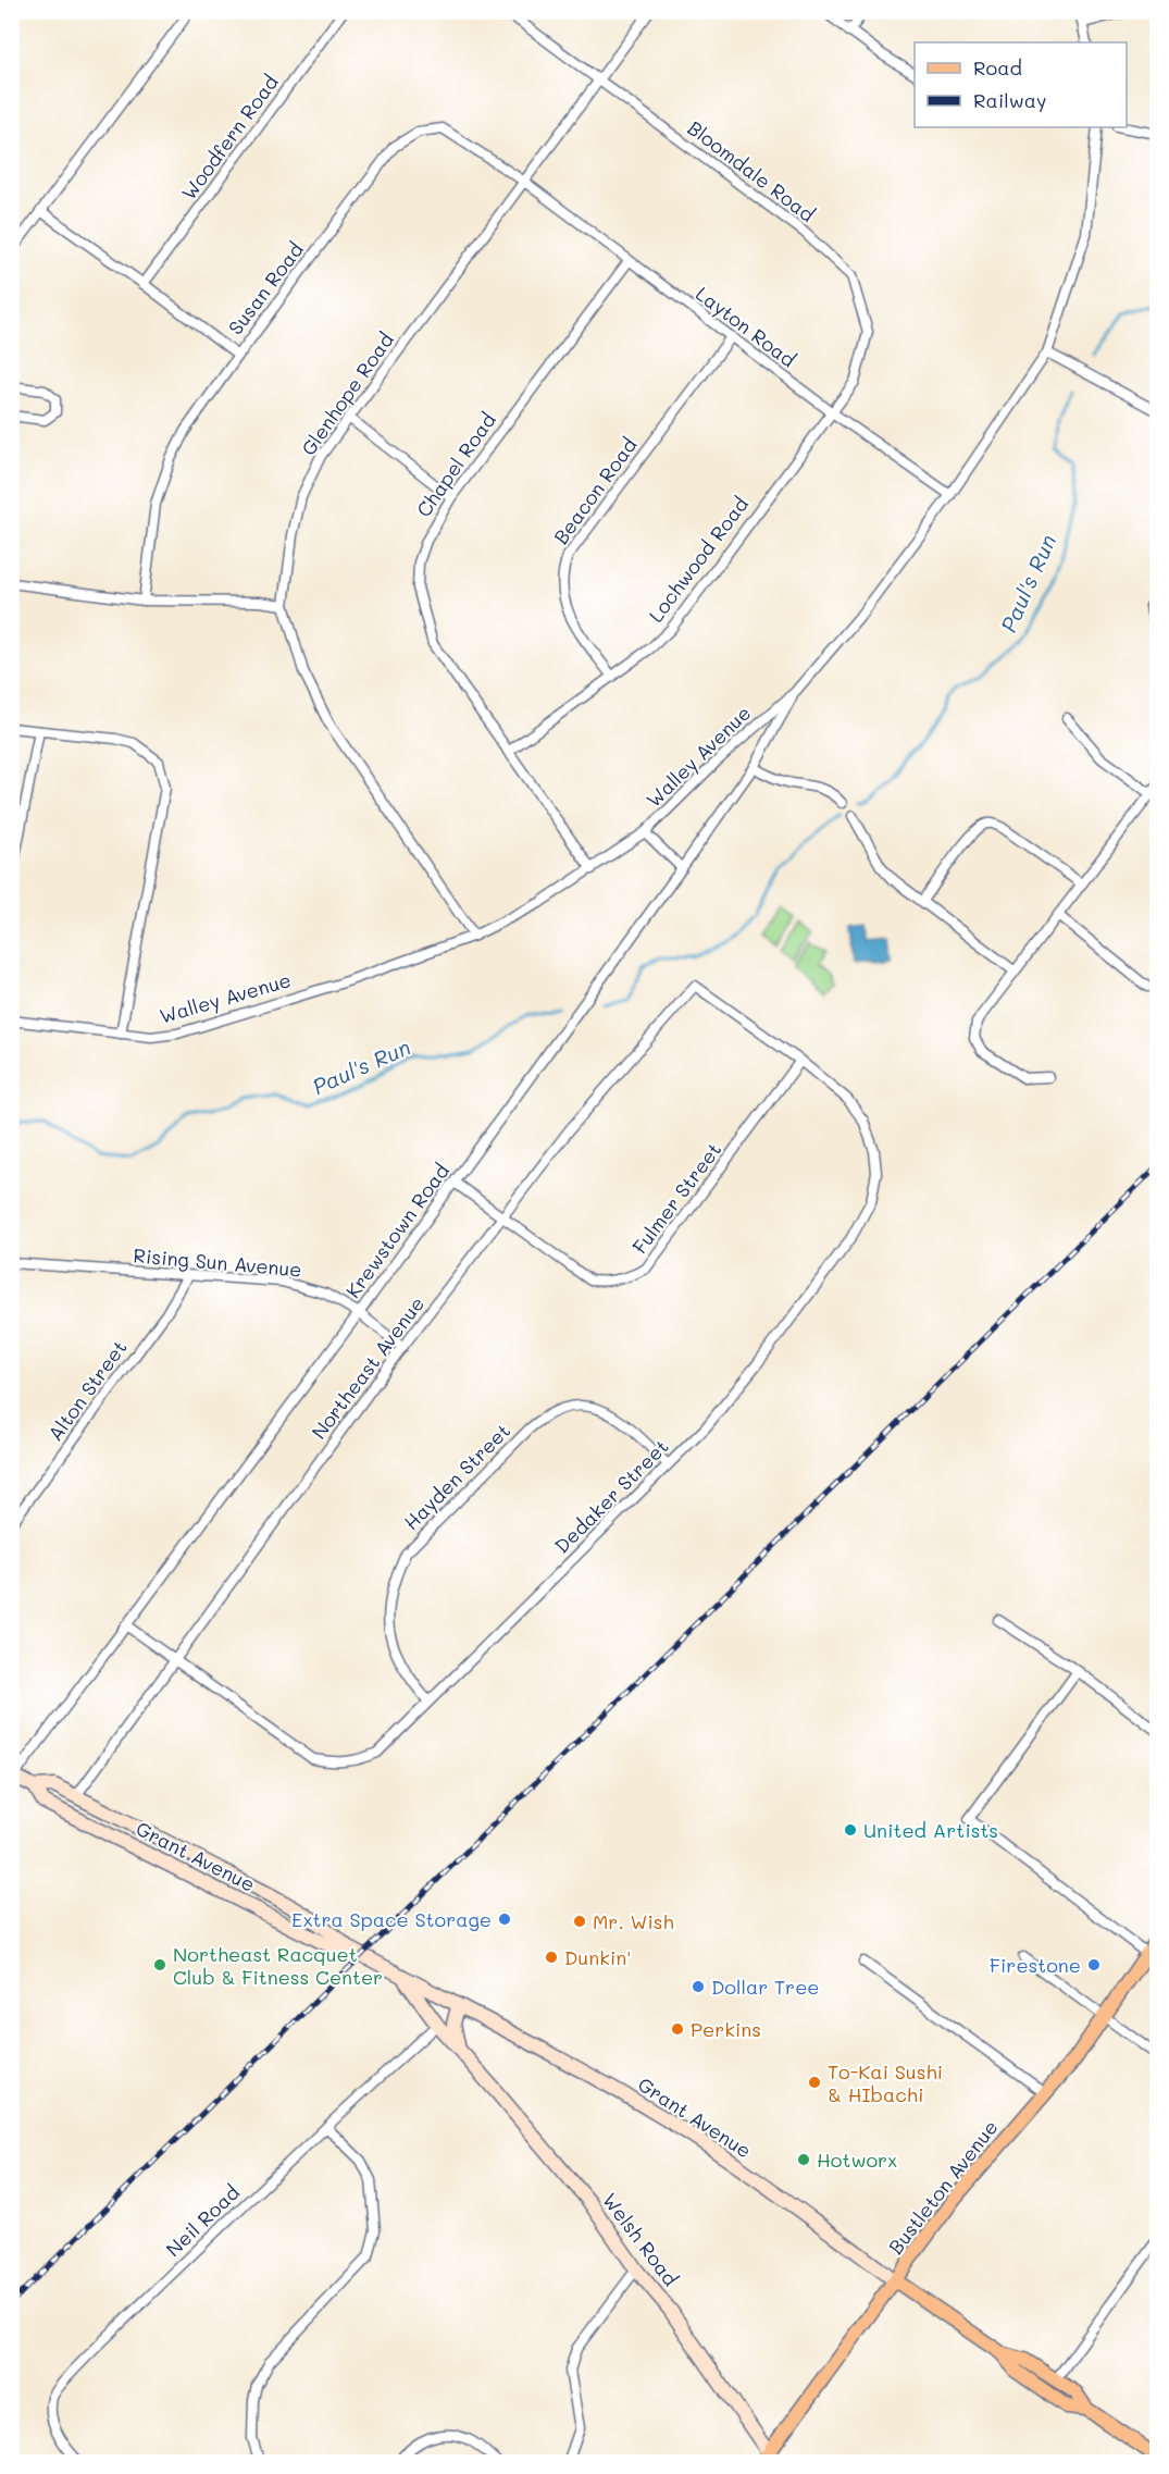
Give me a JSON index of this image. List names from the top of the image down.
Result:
{
  "streets": {
    "main road": ["Grant Avenue", "Bustleton Avenue", "Welsh Road"],
    "street": [
      "Woodfern Road",
      "Bloomdale Road",
      "Susan Road",
      "Layton Road",
      "Glenhope Road",
      "Chapel Road",
      "Beacon Road",
      "Lochwood Road",
      "Walley Avenue",
      "Fulmer Street",
      "Krewstown Road",
      "Rising Sun Avenue",
      "Northeast Avenue",
      "Alton Street",
      "Hayden Street",
      "Dedaker Street",
      "Neil Road"
    ]
  },
  "crossings": [
    ["Bloomdale Road", "Layton Road"],
    ["Bloomdale Road", "Glenhope Road"],
    ["Bloomdale Road", "Lochwood Road"],
    ["Susan Road", "Layton Road"],
    ["Susan Road", "Glenhope Road"],
    ["Layton Road", "Glenhope Road"],
    ["Layton Road", "Chapel Road"],
    ["Layton Road", "Beacon Road"],
    ["Layton Road", "Lochwood Road"],
    ["Layton Road", "Walley Avenue"],
    ["Glenhope Road", "Walley Avenue"],
    ["Chapel Road", "Lochwood Road"],
    ["Chapel Road", "Walley Avenue"],
    ["Beacon Road", "Lochwood Road"],
    ["Walley Avenue", "Krewstown Road"],
    ["Fulmer Street", "Krewstown Road"],
    ["Fulmer Street", "Northeast Avenue"],
    ["Fulmer Street", "Dedaker Street"],
    ["Krewstown Road", "Rising Sun Avenue"],
    ["Krewstown Road", "Grant Avenue"],
    ["Rising Sun Avenue", "Northeast Avenue"],
    ["Rising Sun Avenue", "Alton Street"],
    ["Northeast Avenue", "Dedaker Street"],
    ["Northeast Avenue", "Grant Avenue"],
    ["Hayden Street", "Dedaker Street"],
    ["Grant Avenue", "Bustleton Avenue"],
    ["Grant Avenue", "Welsh Road"],
    ["Bustleton Avenue", "Welsh Road"],
    ["Neil Road", "Welsh Road"]
  ],
  "water": ["Paul's Run"],
  "places": [
    "United Artists",
    "Extra Space Storage",
    "Mr. Wish",
    "Dunkin'",
    "Northeast Racquet Club & Fitness Center",
    "Firestone",
    "Dollar Tree",
    "Perkins",
    "To-Kai Sushi & HIbachi",
    "Hotworx"
  ],
  "legend": ["Road", "Railway"]
}
